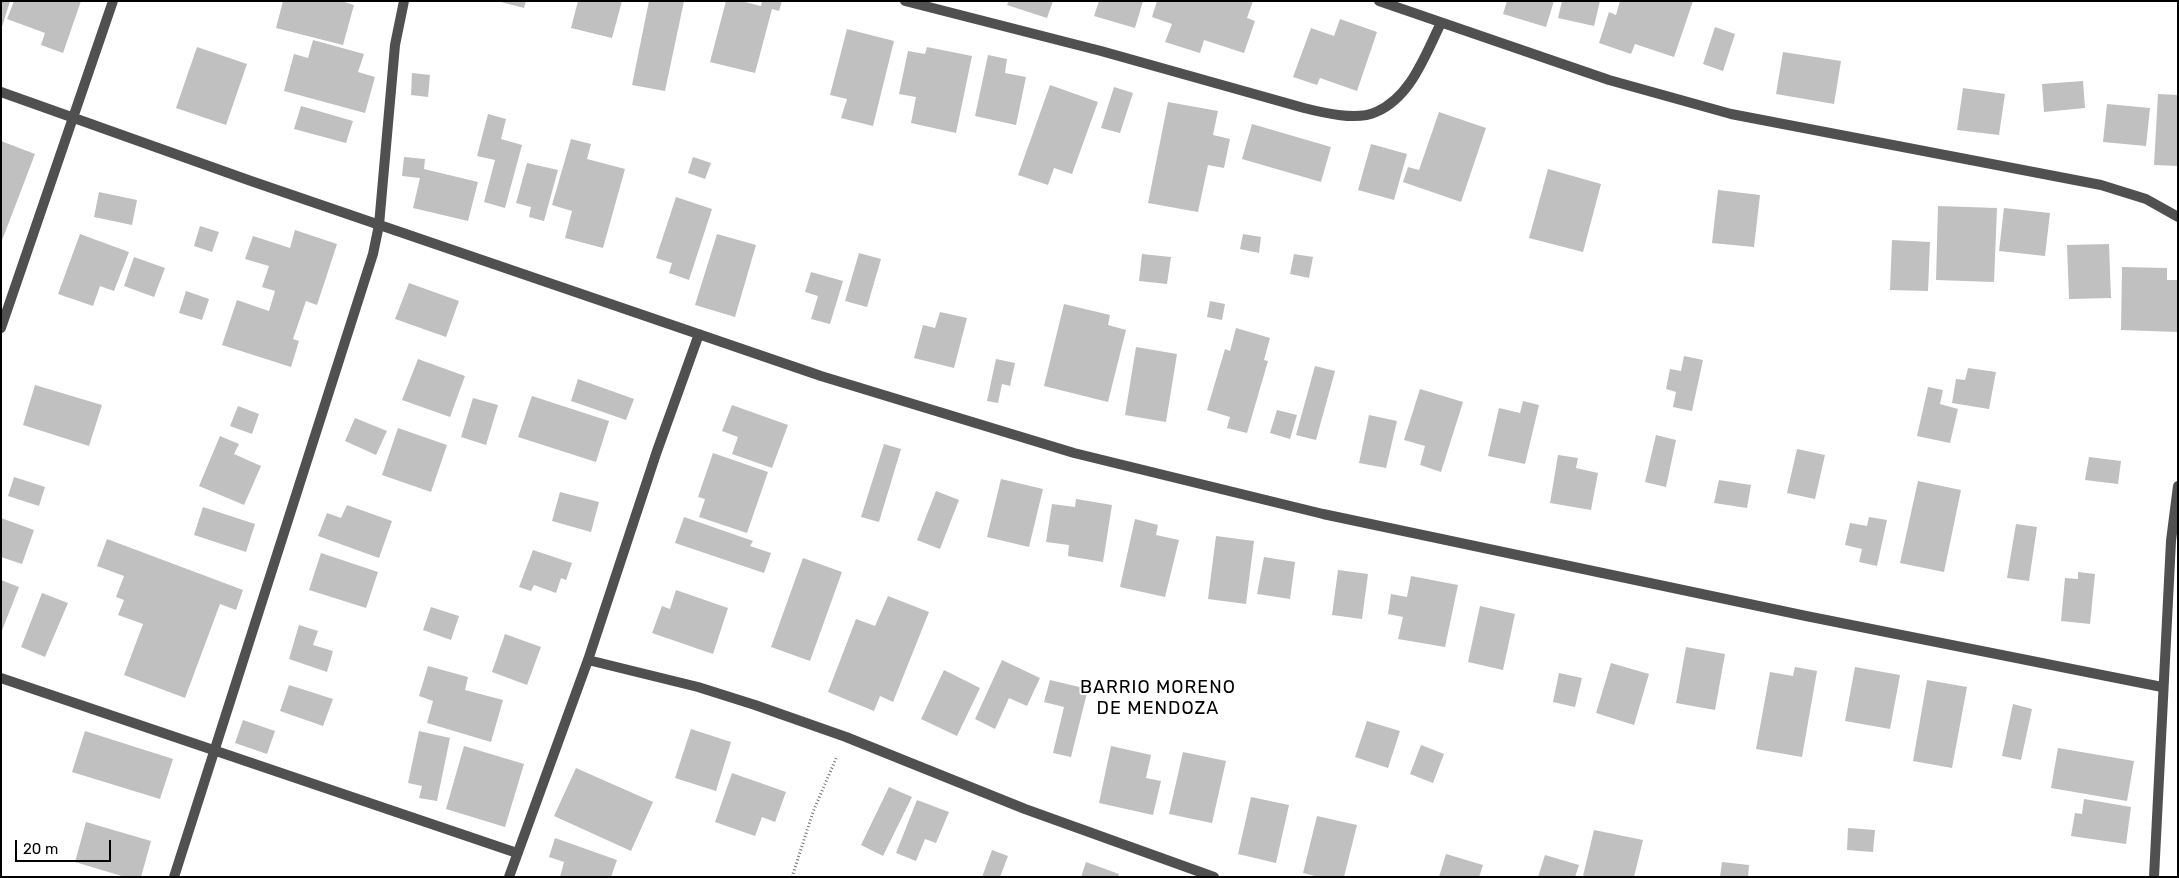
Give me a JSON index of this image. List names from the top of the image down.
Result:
{
  "districts": ["BARRIO MORENO DE MENDOZA"],
  "scale_bar": "20 m"
}
